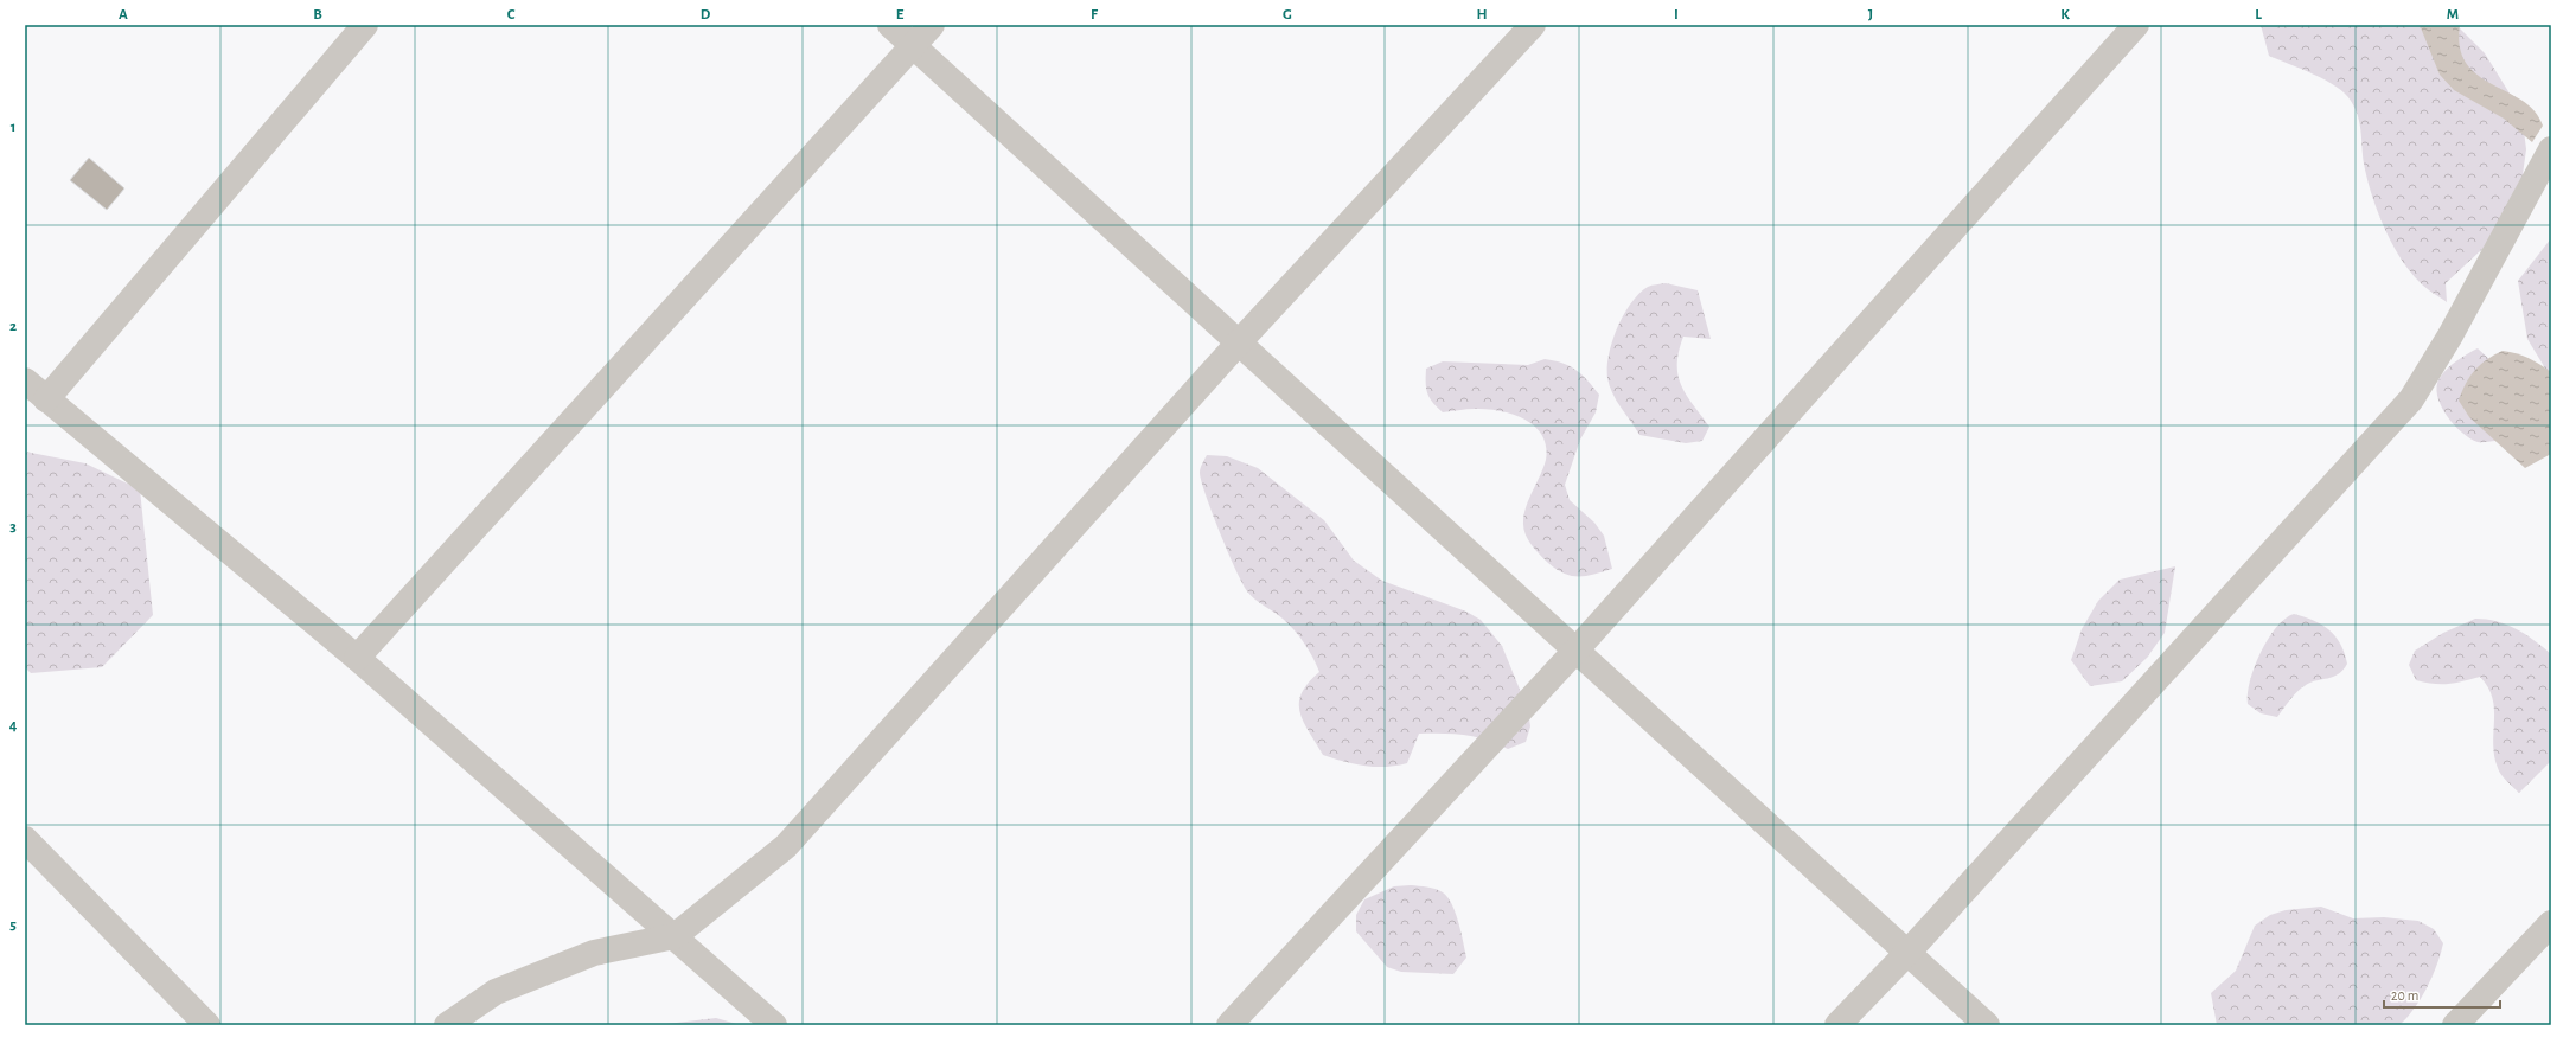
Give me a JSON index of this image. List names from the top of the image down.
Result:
{
  "scale_bar": "20 m",
  "grid": {
    "columns": [
      "A",
      "B",
      "C",
      "D",
      "E",
      "F",
      "G",
      "H",
      "I",
      "J",
      "K",
      "L",
      "M"
    ],
    "rows": [
      "1",
      "2",
      "3",
      "4",
      "5"
    ]
  }
}
